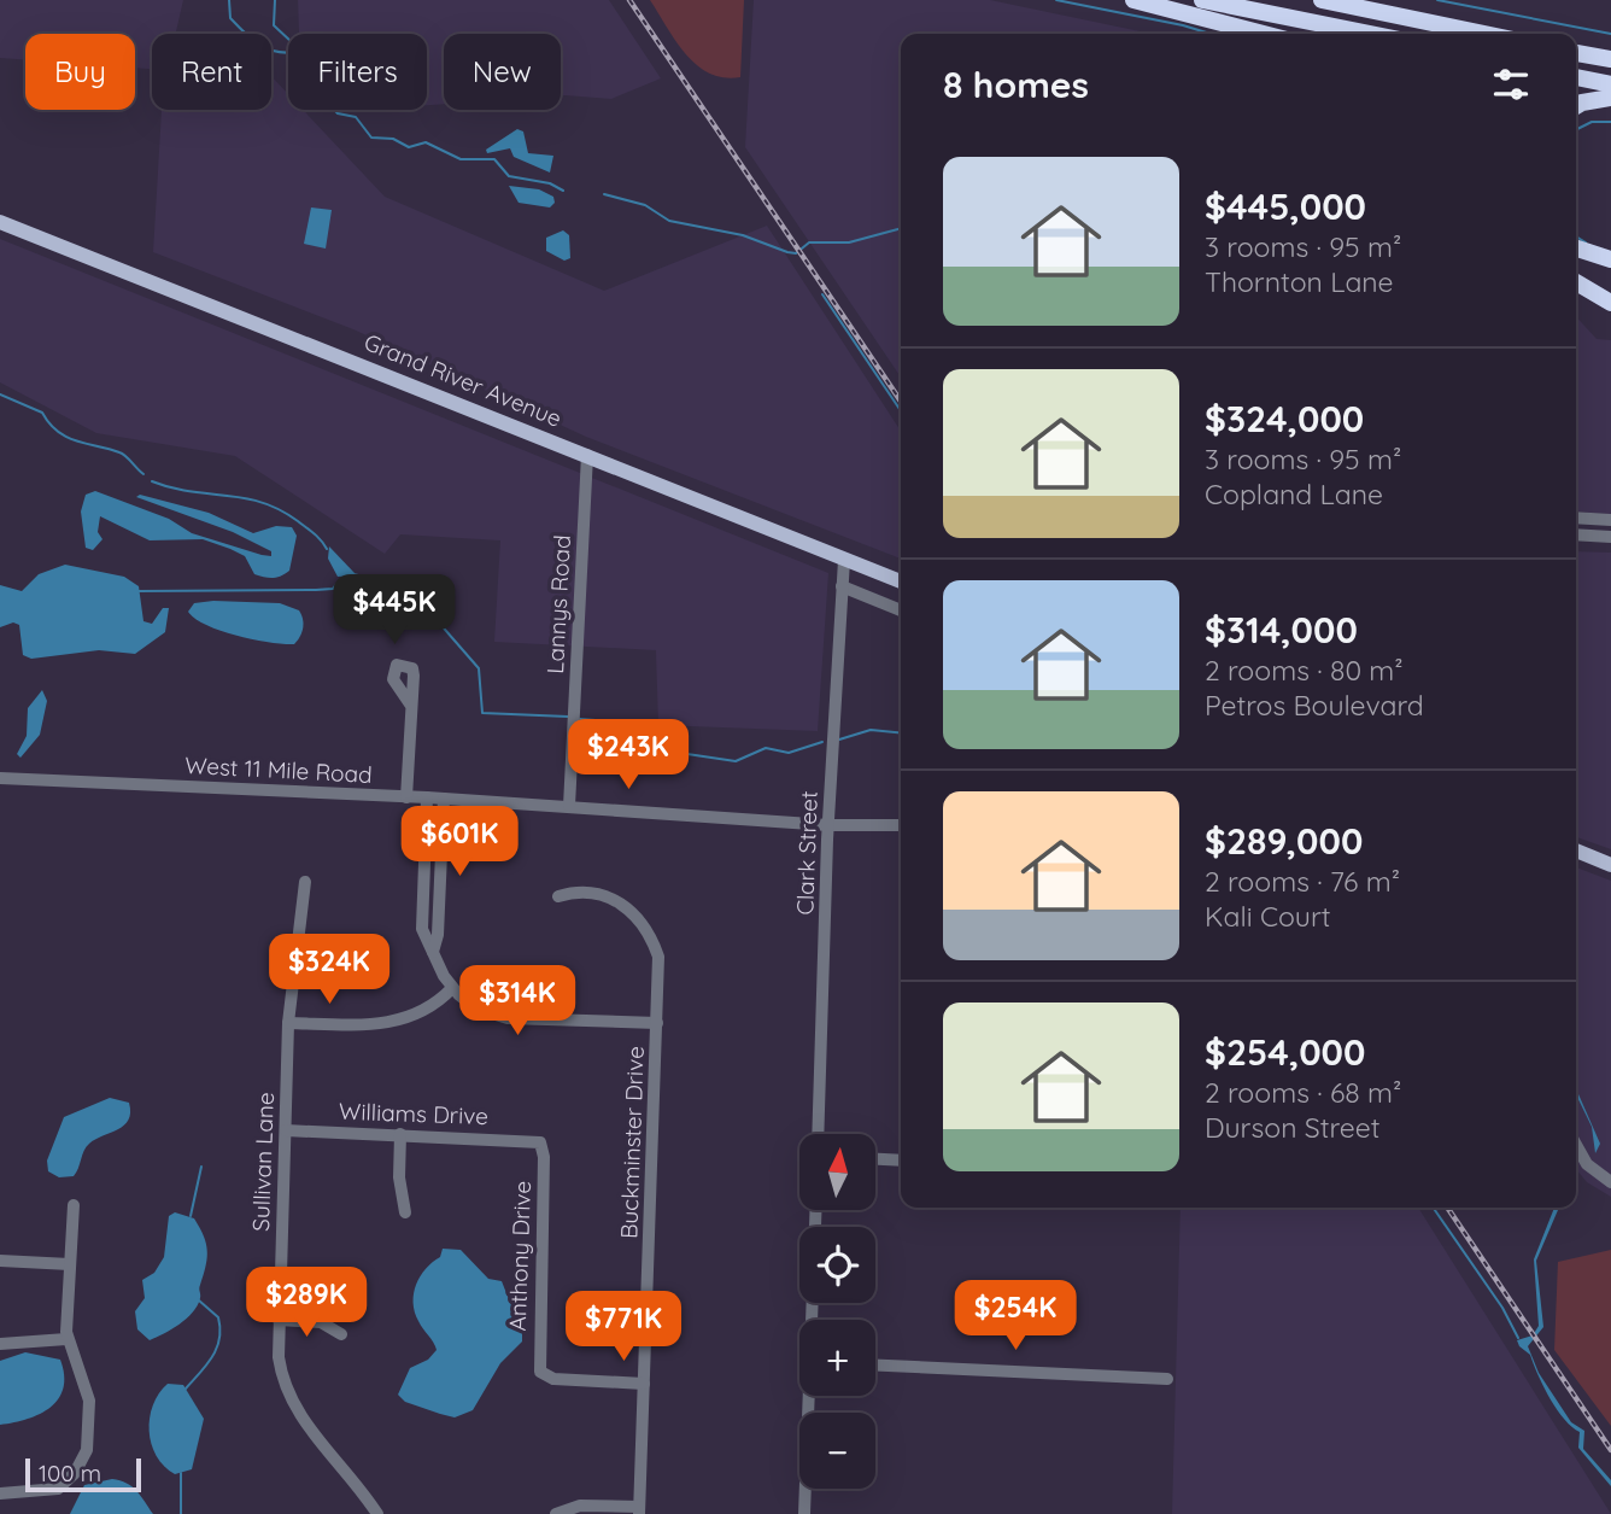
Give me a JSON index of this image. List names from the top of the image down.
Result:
{
  "streets": {
    "main road": ["Grand River Avenue"],
    "street": [
      "Lannys Road",
      "West 11 Mile Road",
      "Clark Street",
      "Williams Drive",
      "Buckminster Drive",
      "Sullivan Lane",
      "Anthony Drive"
    ]
  },
  "crossings": [
    ["Grand River Avenue", "Lannys Road"],
    ["Grand River Avenue", "Clark Street"],
    ["Lannys Road", "West 11 Mile Road"],
    ["West 11 Mile Road", "Clark Street"],
    ["Williams Drive", "Sullivan Lane"],
    ["Williams Drive", "Anthony Drive"],
    ["Buckminster Drive", "Anthony Drive"]
  ],
  "scale_bar": "100 m",
  "north": "top",
  "page": {
    "chip": [
      "Buy",
      "Rent",
      "Filters",
      "New"
    ],
    "heading": "8 homes",
    "list": [
      {
        "name": "$445,000",
        "note": "3 rooms · 95 m² · Thornton Lane"
      },
      {
        "name": "$324,000",
        "note": "3 rooms · 95 m² · Copland Lane"
      },
      {
        "name": "$314,000",
        "note": "2 rooms · 80 m² · Petros Boulevard"
      },
      {
        "name": "$289,000",
        "note": "2 rooms · 76 m² · Kali Court"
      },
      {
        "name": "$254,000",
        "note": "2 rooms · 68 m² · Durson Street"
      }
    ],
    "price": [
      "$445K",
      "$243K",
      "$601K",
      "$324K",
      "$314K",
      "$289K",
      "$254K",
      "$771K"
    ],
    "map_buttons": ["+", "−"],
    "scale": "100 m"
  }
}
